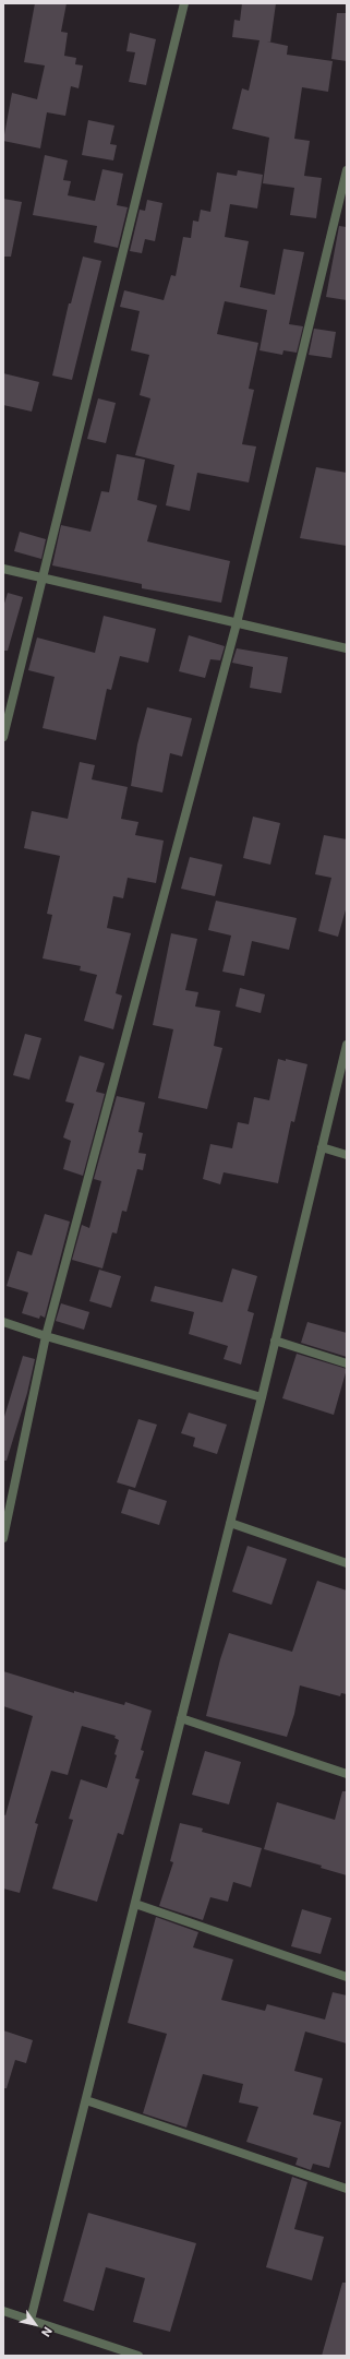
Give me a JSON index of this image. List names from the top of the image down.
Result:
{
  "north": "bottom right"
}
